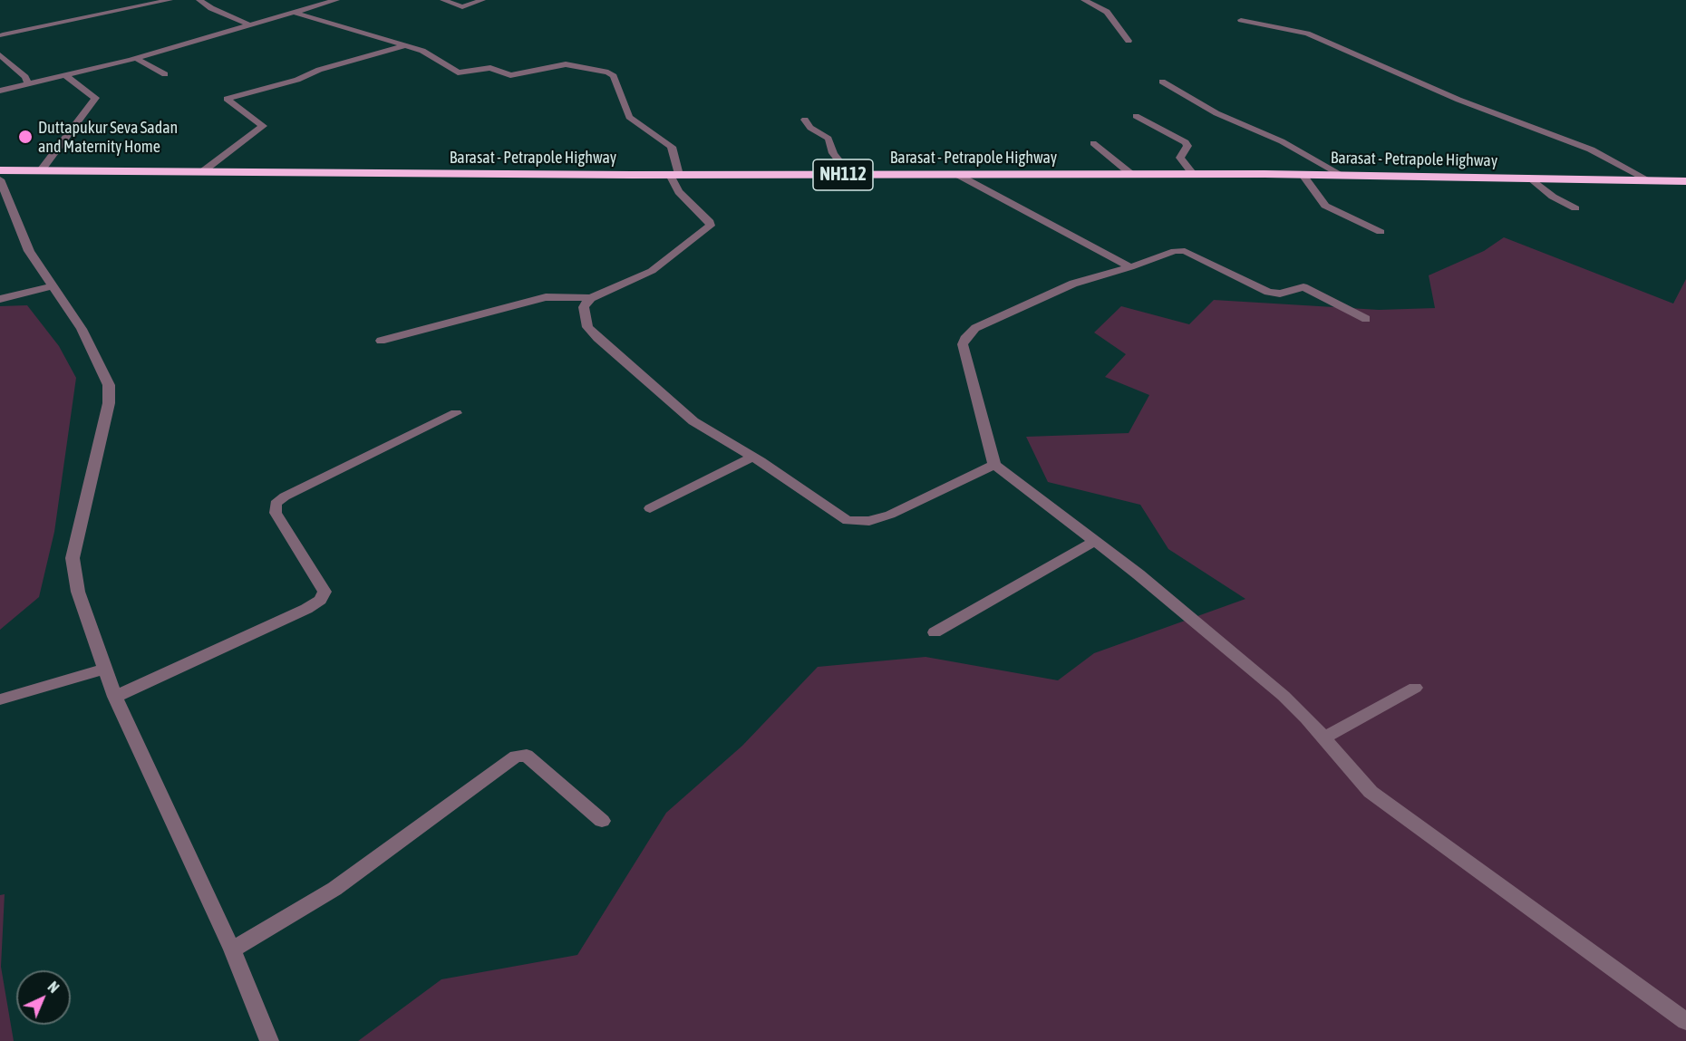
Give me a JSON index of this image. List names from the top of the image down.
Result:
{
  "streets": {
    "highway": ["Barasat - Petrapole Highway", "NH112"]
  },
  "places": ["Duttapukur Seva Sadan and Maternity Home"],
  "north": "top right"
}
